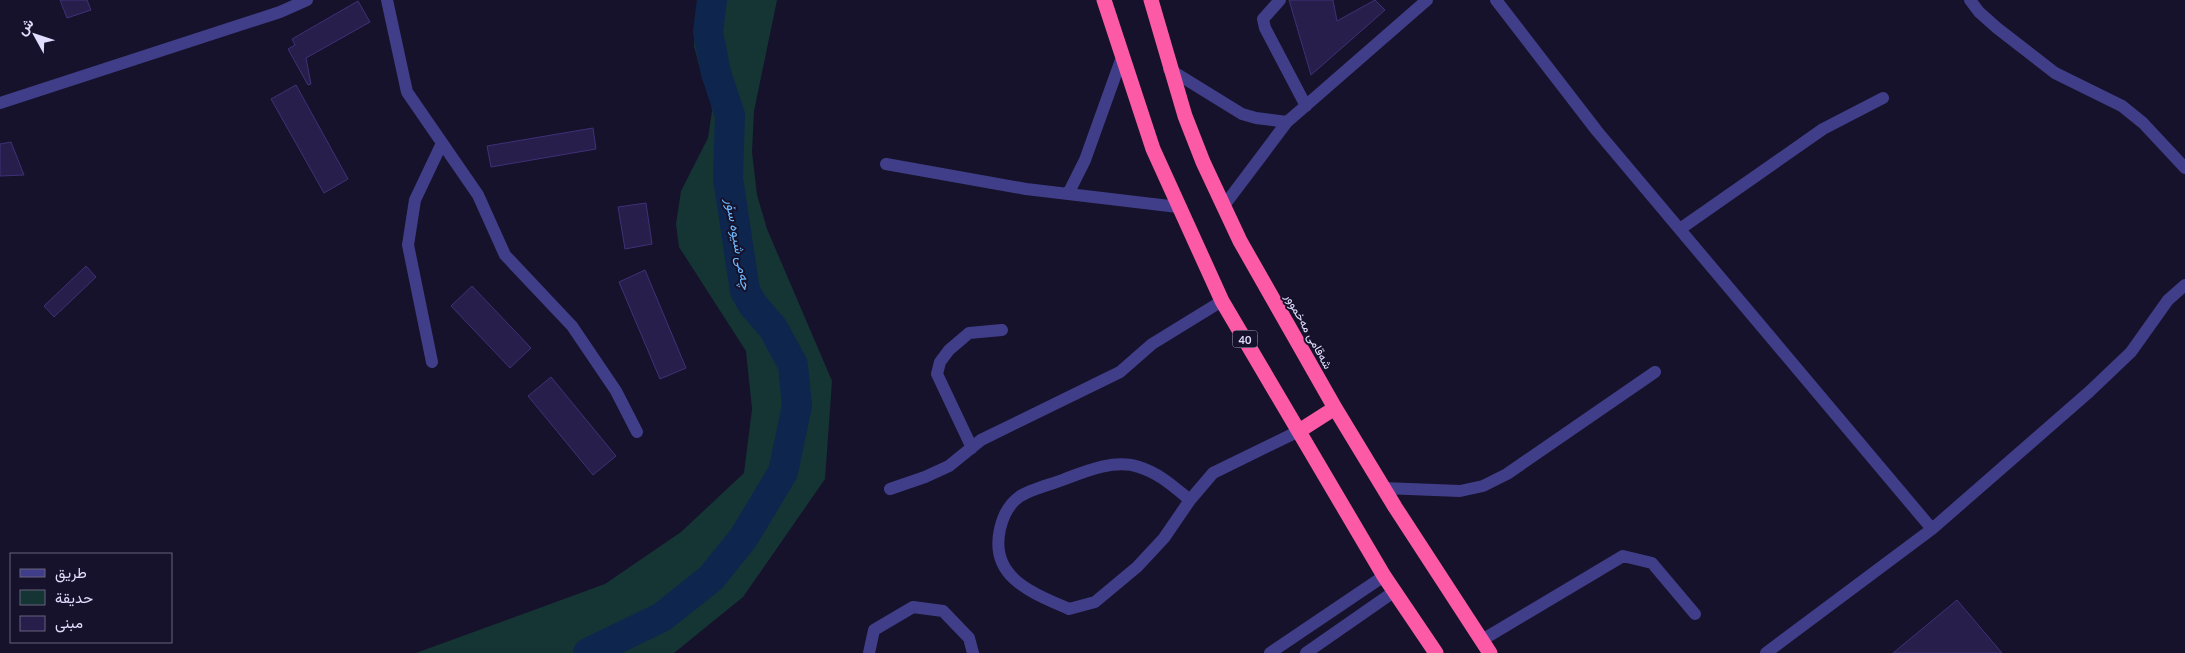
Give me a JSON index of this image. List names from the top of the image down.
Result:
{
  "streets": {
    "highway": ["شەقامی مەخموور", "40"]
  },
  "water": ["چەمی شیوە سۆر"],
  "legend": ["طريق", "حديقة", "مبنى"],
  "north": "top left"
}
